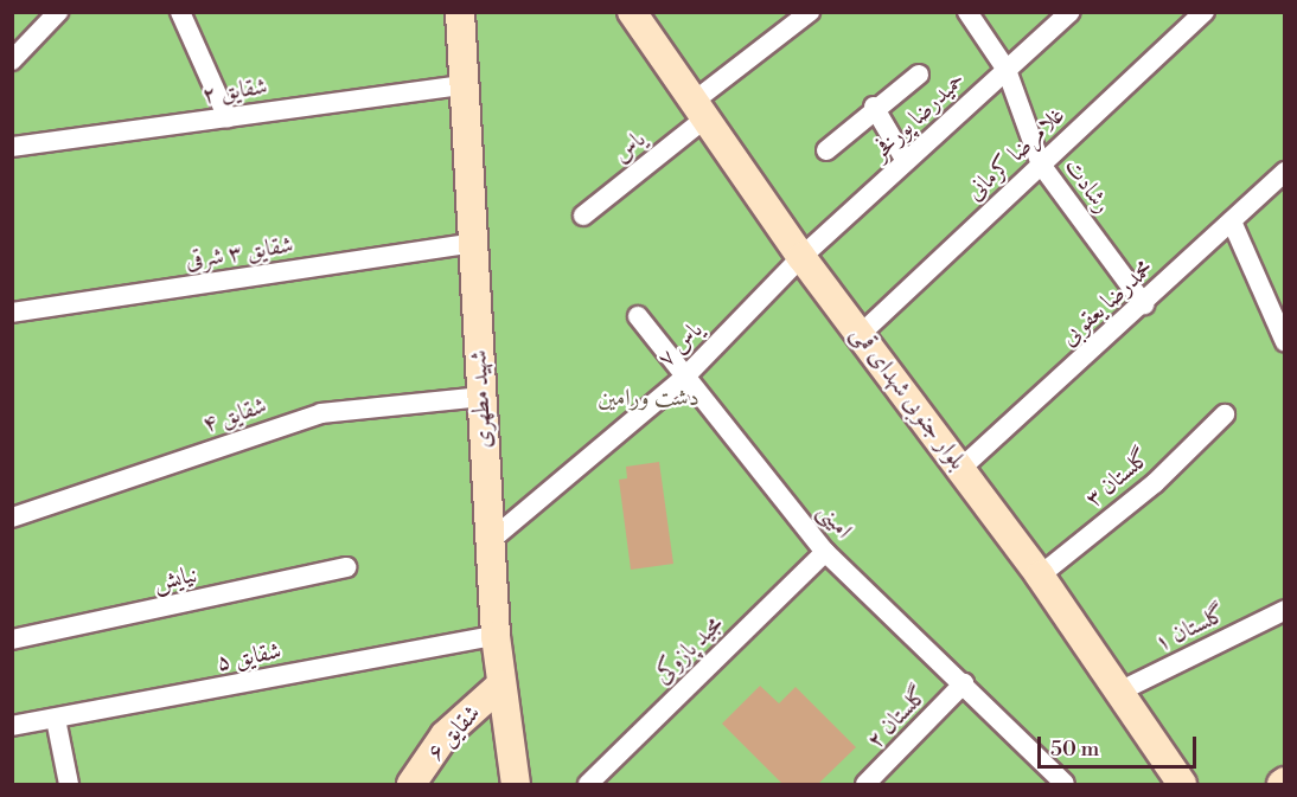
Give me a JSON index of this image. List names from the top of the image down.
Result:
{
  "streets": {
    "main road": ["بلوار جنوبی شهدای قمی", "شهید مطهری", "شقایق ۶"],
    "street": [
      "شقایق ۲",
      "حمیدرضا پورفخر",
      "یاس",
      "غلامرضا کرمانی",
      "رشادت",
      "شقایق ۳ شرقی",
      "محمدرضا یعقوبی",
      "یاس ۷",
      "شقایق ۴",
      "گلستان ۳",
      "امینی",
      "نیایش",
      "گلستان ۱",
      "مجید پازوکی",
      "شقایق ۵",
      "گلستان ۲"
    ]
  },
  "crossings": [
    ["شقایق ۲", "شهید مطهری"],
    ["حمیدرضا پورفخر", "رشادت"],
    ["حمیدرضا پورفخر", "یاس ۷"],
    ["حمیدرضا پورفخر", "بلوار جنوبی شهدای قمی"],
    ["یاس", "بلوار جنوبی شهدای قمی"],
    ["غلامرضا کرمانی", "رشادت"],
    ["غلامرضا کرمانی", "بلوار جنوبی شهدای قمی"],
    ["رشادت", "محمدرضا یعقوبی"],
    ["شقایق ۳ شرقی", "شهید مطهری"],
    ["محمدرضا یعقوبی", "بلوار جنوبی شهدای قمی"],
    ["یاس ۷", "بلوار جنوبی شهدای قمی"],
    ["یاس ۷", "شهید مطهری"],
    ["یاس ۷", "امینی"],
    ["بلوار جنوبی شهدای قمی", "گلستان ۳"],
    ["بلوار جنوبی شهدای قمی", "گلستان ۱"],
    ["شهید مطهری", "شقایق ۴"],
    ["شهید مطهری", "شقایق ۵"],
    ["شهید مطهری", "شقایق ۶"],
    ["امینی", "مجید پازوکی"],
    ["امینی", "گلستان ۲"]
  ],
  "parks": ["دشت ورامین"],
  "scale_bar": "50 m"
}
